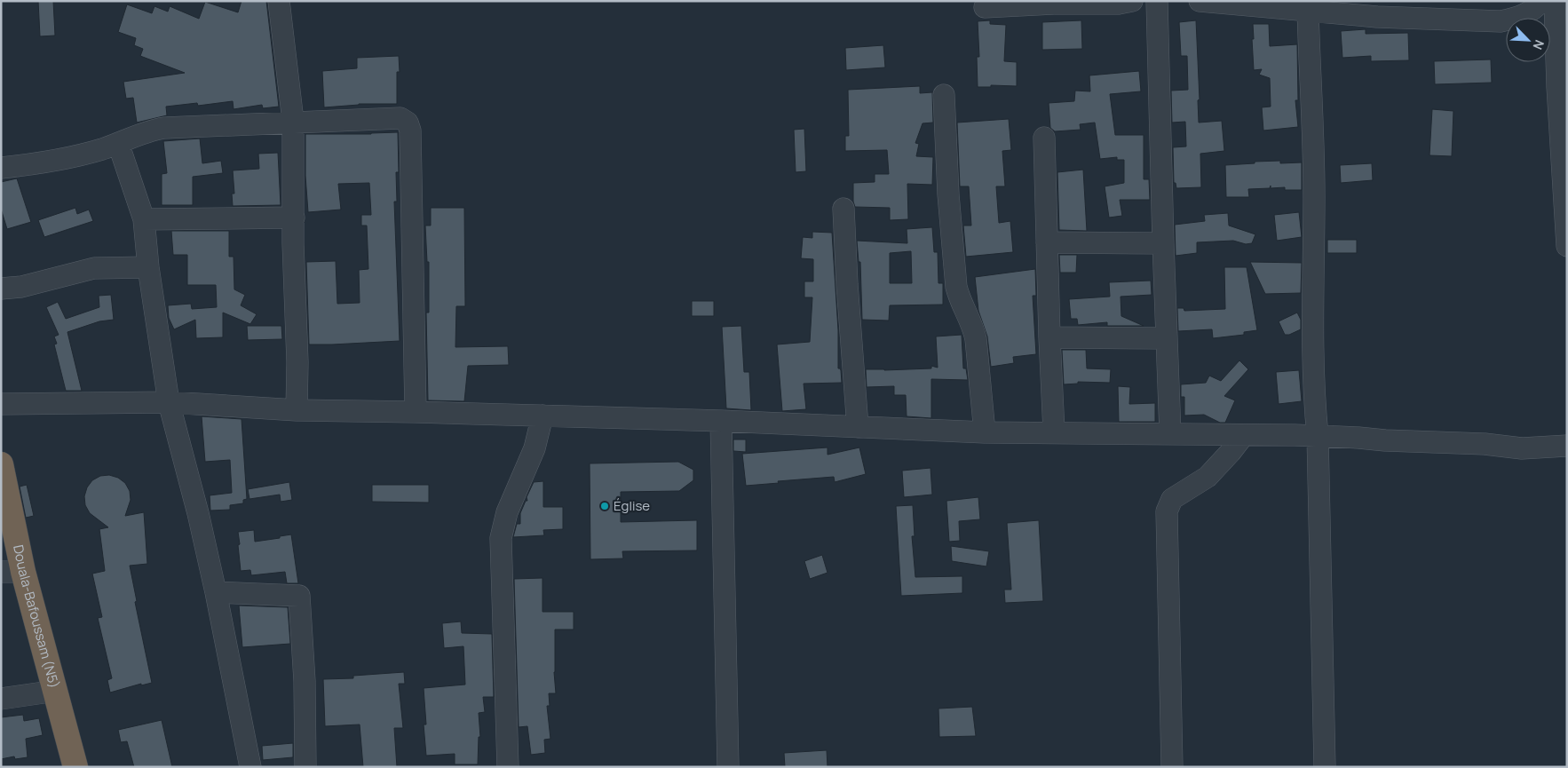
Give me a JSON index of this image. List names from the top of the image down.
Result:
{
  "streets": {
    "highway": ["Douala-Bafoussam (N5)"]
  },
  "places": ["Église"],
  "north": "bottom right"
}
